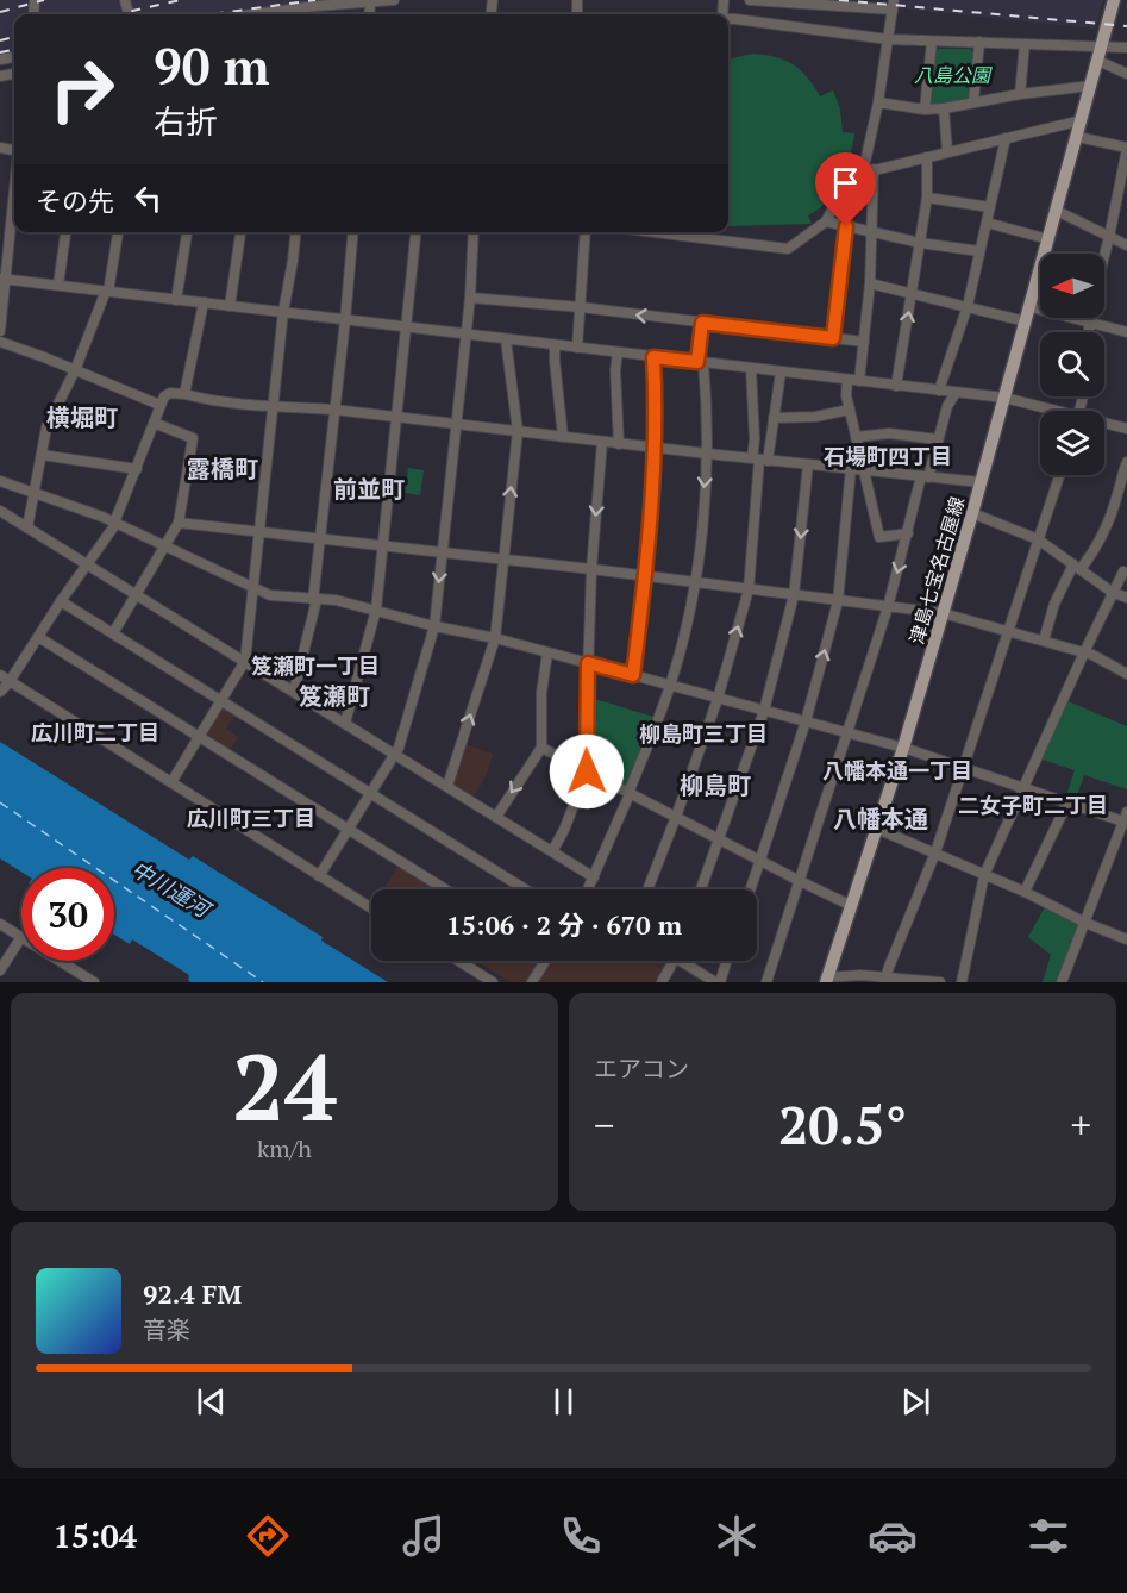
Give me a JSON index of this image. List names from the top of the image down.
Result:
{
  "streets": {
    "main road": ["津島七宝名古屋線"]
  },
  "districts": [
    "横堀町",
    "石場町四丁目",
    "露橋町",
    "前並町",
    "笈瀬町一丁目",
    "笈瀬町",
    "広川町二丁目",
    "柳島町三丁目",
    "八幡本通一丁目",
    "柳島町",
    "二女子町二丁目",
    "広川町三丁目",
    "八幡本通"
  ],
  "water": ["中川運河"],
  "parks": ["八島公園"],
  "north": "left",
  "page": {
    "turn": ["90 m", "右折"],
    "then": "その先",
    "limit": "30",
    "trip": "15:06 · 2 分 · 670 m",
    "tile": [
      ["24", "km/h"],
      "エアコン"
    ],
    "heat": ["−", "20.5°", "+"],
    "song": ["92.4 FM", "音楽"],
    "tabs": "15:04"
  }
}
